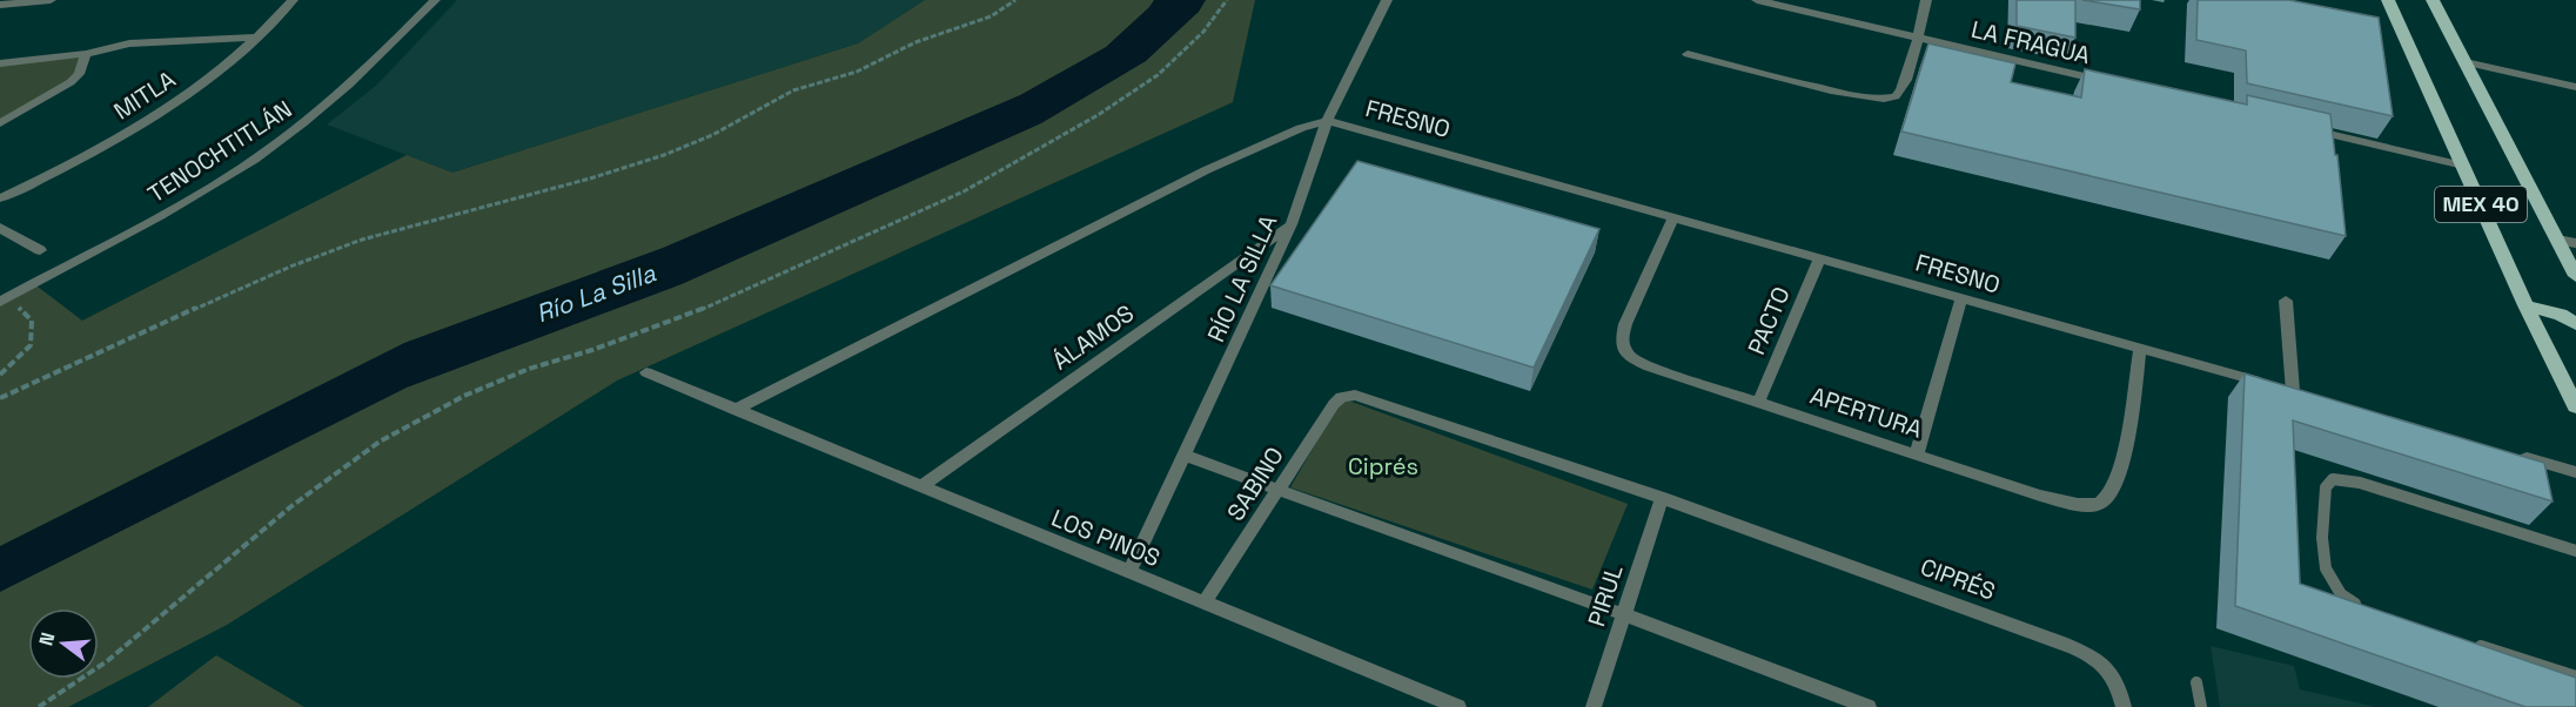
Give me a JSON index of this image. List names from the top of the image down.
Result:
{
  "streets": {
    "main road": ["MEX 40"],
    "street": [
      "LA FRAGUA",
      "MITLA",
      "FRESNO",
      "TENOCHTITLÁN",
      "RÍO LA SILLA",
      "PACTO",
      "ÁLAMOS",
      "APERTURA",
      "SABINO",
      "LOS PINOS",
      "CIPRÉS",
      "PIRUL"
    ]
  },
  "crossings": [
    ["FRESNO", "RÍO LA SILLA"],
    ["FRESNO", "PACTO"],
    ["FRESNO", "APERTURA"],
    ["RÍO LA SILLA", "ÁLAMOS"],
    ["RÍO LA SILLA", "LOS PINOS"],
    ["PACTO", "APERTURA"],
    ["ÁLAMOS", "LOS PINOS"],
    ["SABINO", "LOS PINOS"],
    ["SABINO", "CIPRÉS"],
    ["CIPRÉS", "PIRUL"]
  ],
  "water": ["Río La Silla"],
  "parks": ["Ciprés"],
  "north": "left"
}
